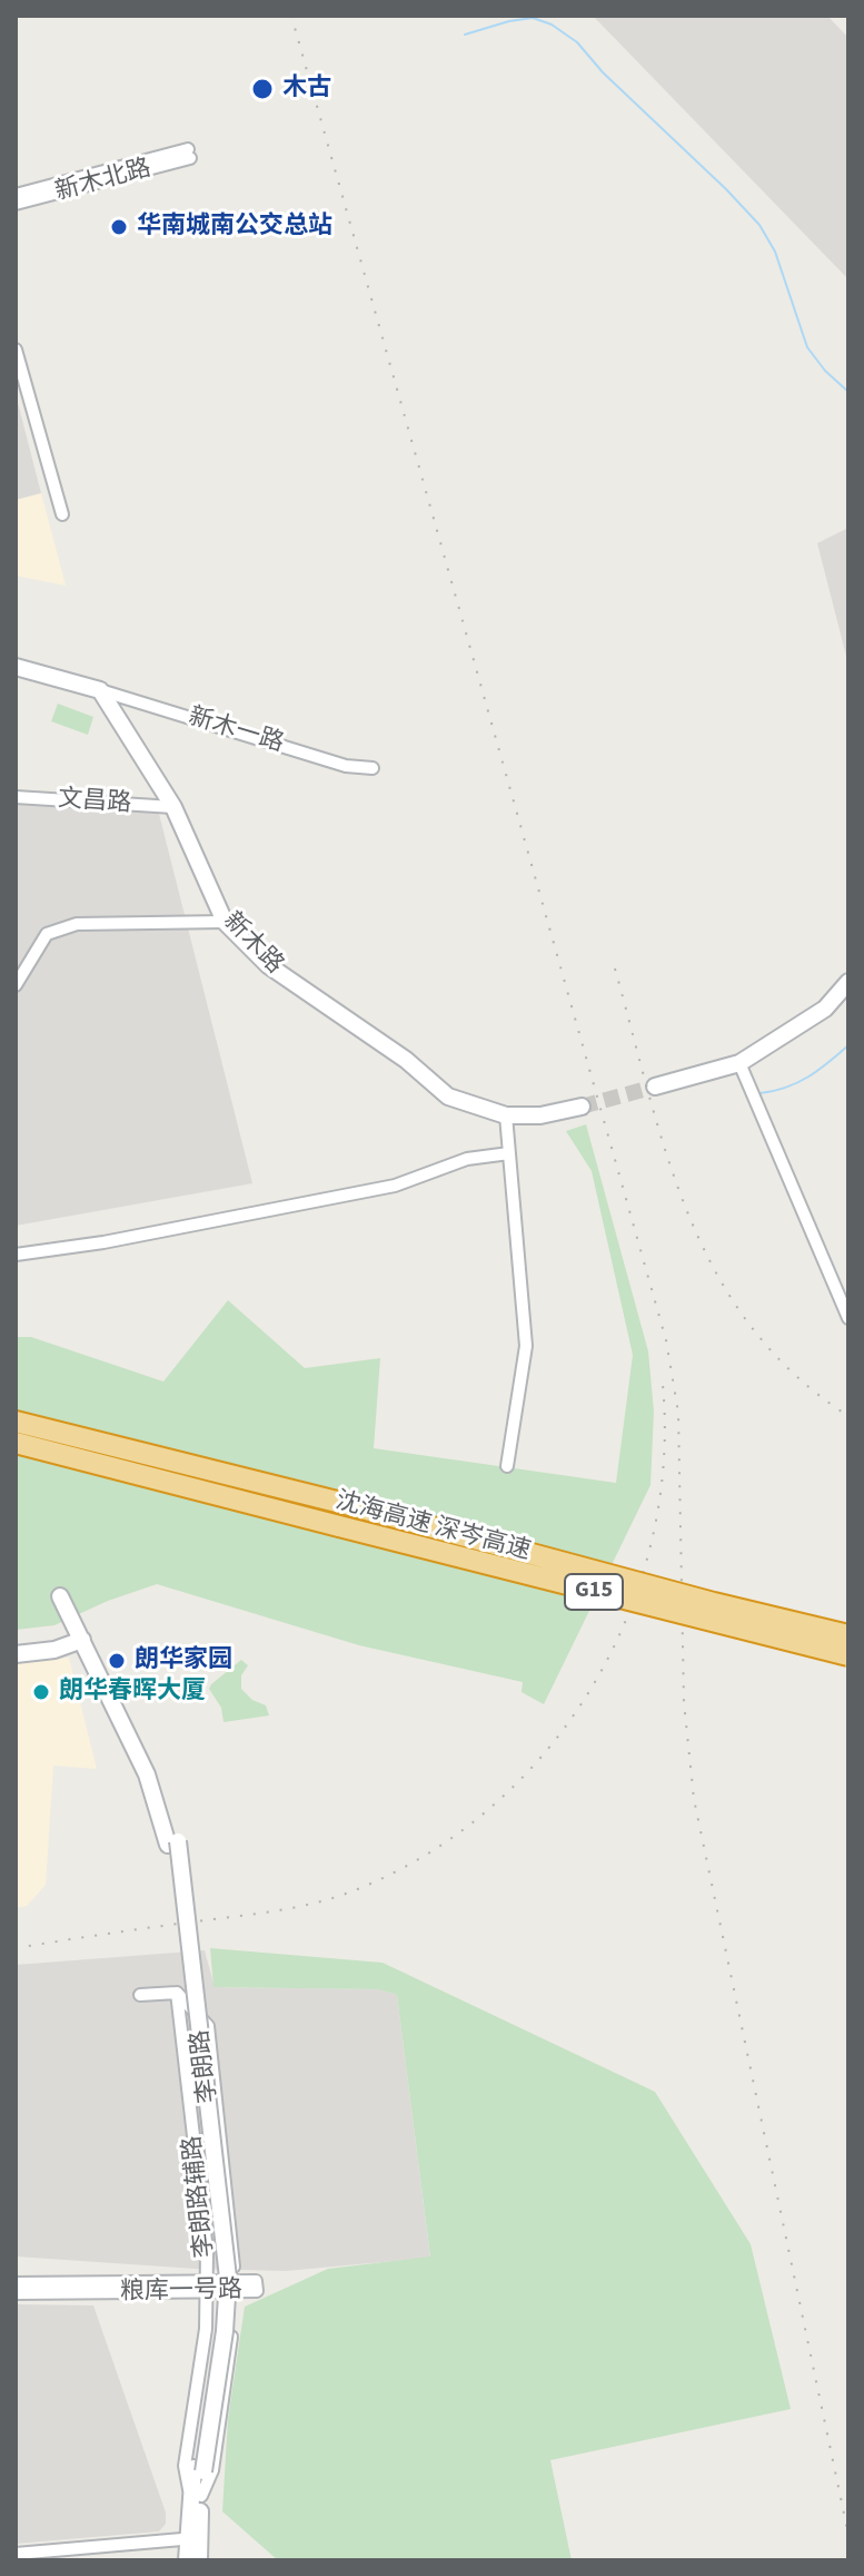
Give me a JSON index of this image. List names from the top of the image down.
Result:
{
  "streets": {
    "highway": ["沈海高速 深岑高速", "G15"],
    "street": [
      "新木北路",
      "新木一路",
      "文昌路",
      "新木路",
      "李朗路",
      "李朗路辅路",
      "粮库一号路"
    ]
  },
  "crossings": [
    ["新木一路", "新木路"],
    ["文昌路", "新木路"],
    ["李朗路", "李朗路辅路"],
    ["李朗路辅路", "粮库一号路"]
  ],
  "places": [
    "木古",
    "华南城南公交总站",
    "朗华家园",
    "朗华春晖大厦"
  ]
}
